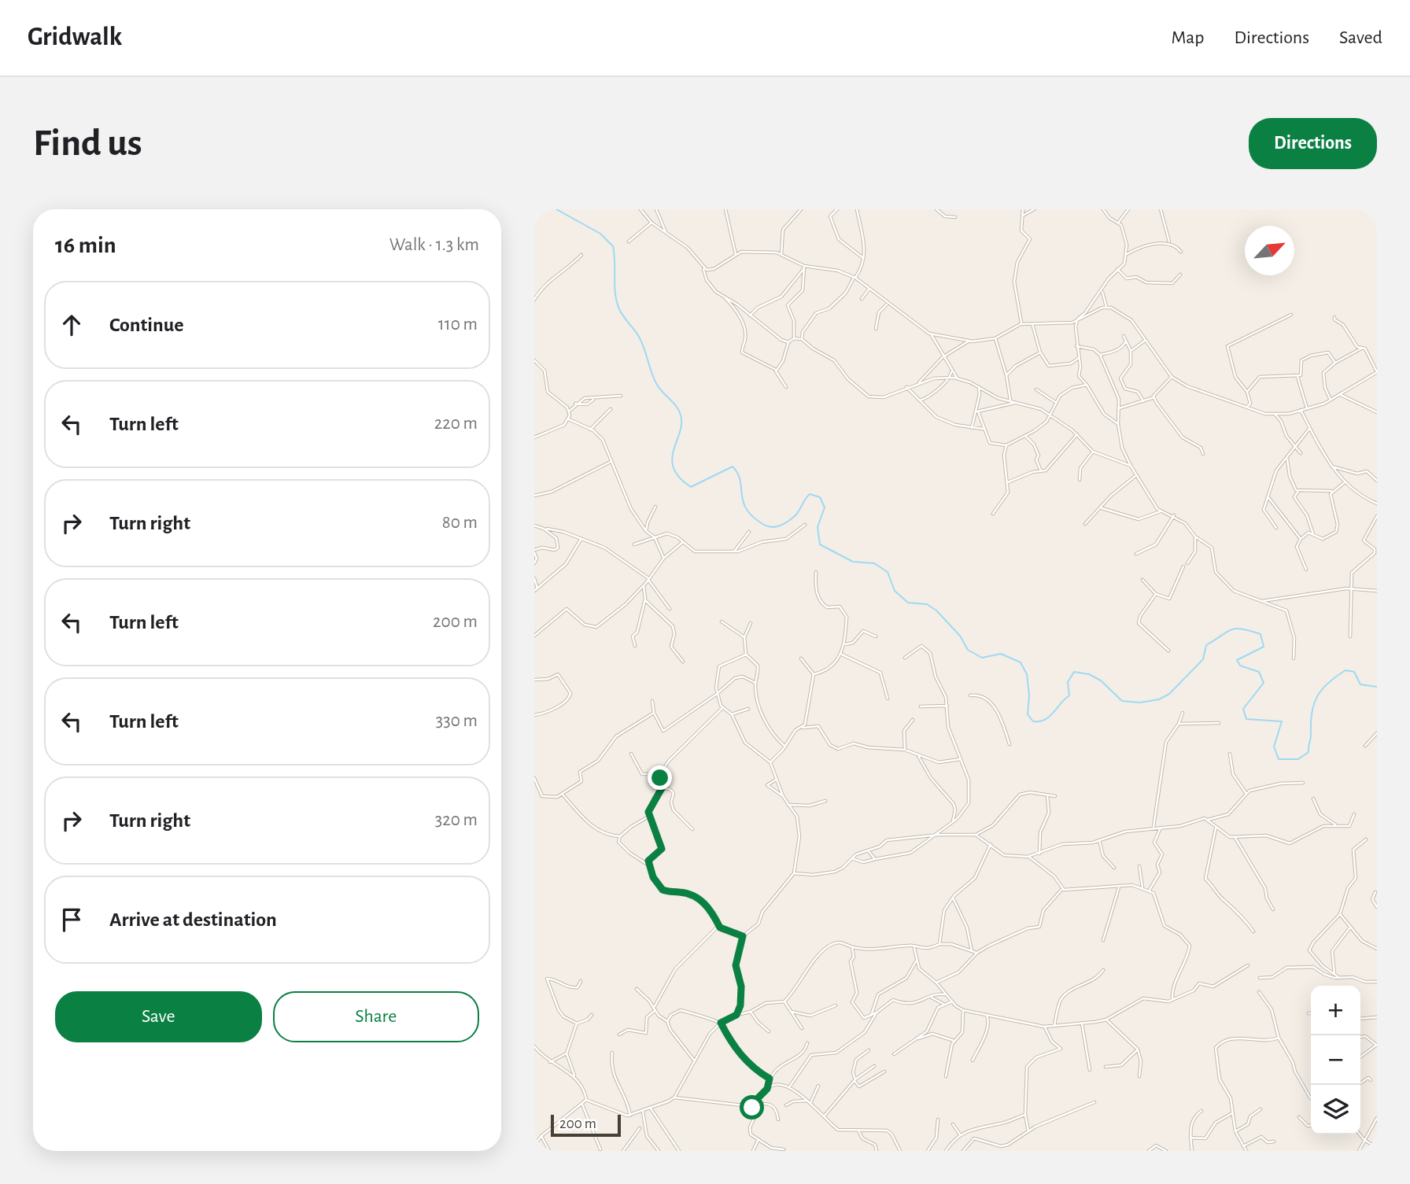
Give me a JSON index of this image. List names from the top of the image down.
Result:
{
  "scale_bar": "200 m",
  "north": "top right",
  "page": {
    "header": "Gridwalk",
    "nav": ["Map", "Directions", "Saved"],
    "buttons": [
      "Directions",
      ["Save", "Share"]
    ],
    "title": "Find us",
    "heading": ["16 min", "Walk · 1.3 km"],
    "list": [
      ["Continue", "110 m"],
      ["Turn left", "220 m"],
      ["Turn right", "80 m"],
      ["Turn left", "200 m"],
      ["Turn left", "330 m"],
      ["Turn right", "320 m"],
      "Arrive at destination"
    ],
    "map_buttons": ["+", "−"],
    "scale": "200 m"
  }
}
